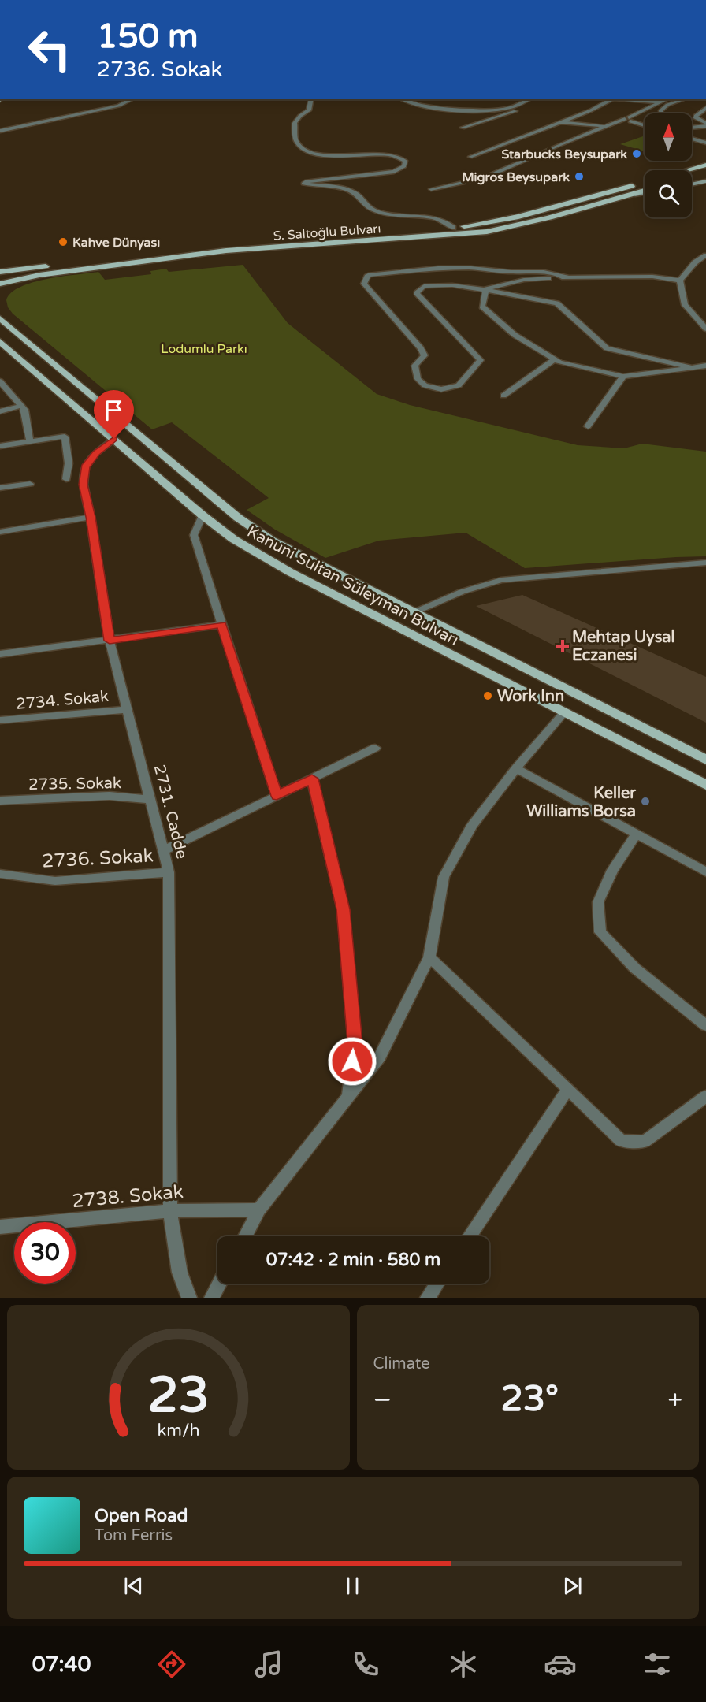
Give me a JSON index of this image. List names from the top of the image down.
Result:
{
  "streets": {
    "main road": ["S. Saltoğlu Bulvarı", "Kanuni Sultan Süleyman Bulvarı"],
    "street": [
      "2734. Sokak",
      "2735. Sokak",
      "2731. Cadde",
      "2736. Sokak",
      "2738. Sokak"
    ]
  },
  "crossings": [
    ["Kanuni Sultan Süleyman Bulvarı", "2731. Cadde"],
    ["2734. Sokak", "2731. Cadde"],
    ["2735. Sokak", "2731. Cadde"],
    ["2731. Cadde", "2736. Sokak"],
    ["2731. Cadde", "2738. Sokak"]
  ],
  "parks": ["Lodumlu Parkı"],
  "places": {
    "other": [
      "Starbucks Beysupark",
      "Migros Beysupark",
      "Kahve Dünyası",
      "Work Inn",
      "Keller Williams Borsa"
    ],
    "health": ["Mehtap Uysal Eczanesi"]
  },
  "north": "top",
  "page": {
    "turn": ["150 m", "2736. Sokak"],
    "limit": "30",
    "trip": "07:42 · 2 min · 580 m",
    "tile": "Climate",
    "heat": ["−", "23°", "+"],
    "song": ["Open Road", "Tom Ferris"],
    "tabs": "07:40",
    "gauge": ["23", "km/h"]
  }
}
